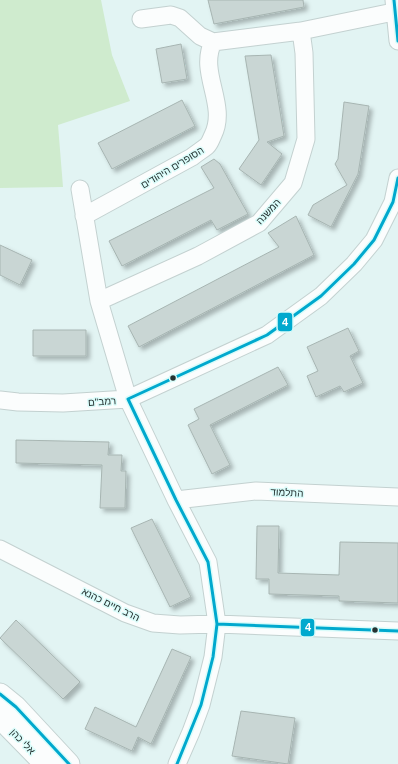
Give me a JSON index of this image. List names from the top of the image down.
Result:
{
  "streets": {
    "street": [
      "הסופרים היהודים",
      "המשנה",
      "רמב\"ם",
      "התלמוד",
      "הרב חיים כהנא",
      "אלי כהן"
    ]
  },
  "lines": ["transit line 4"]
}
